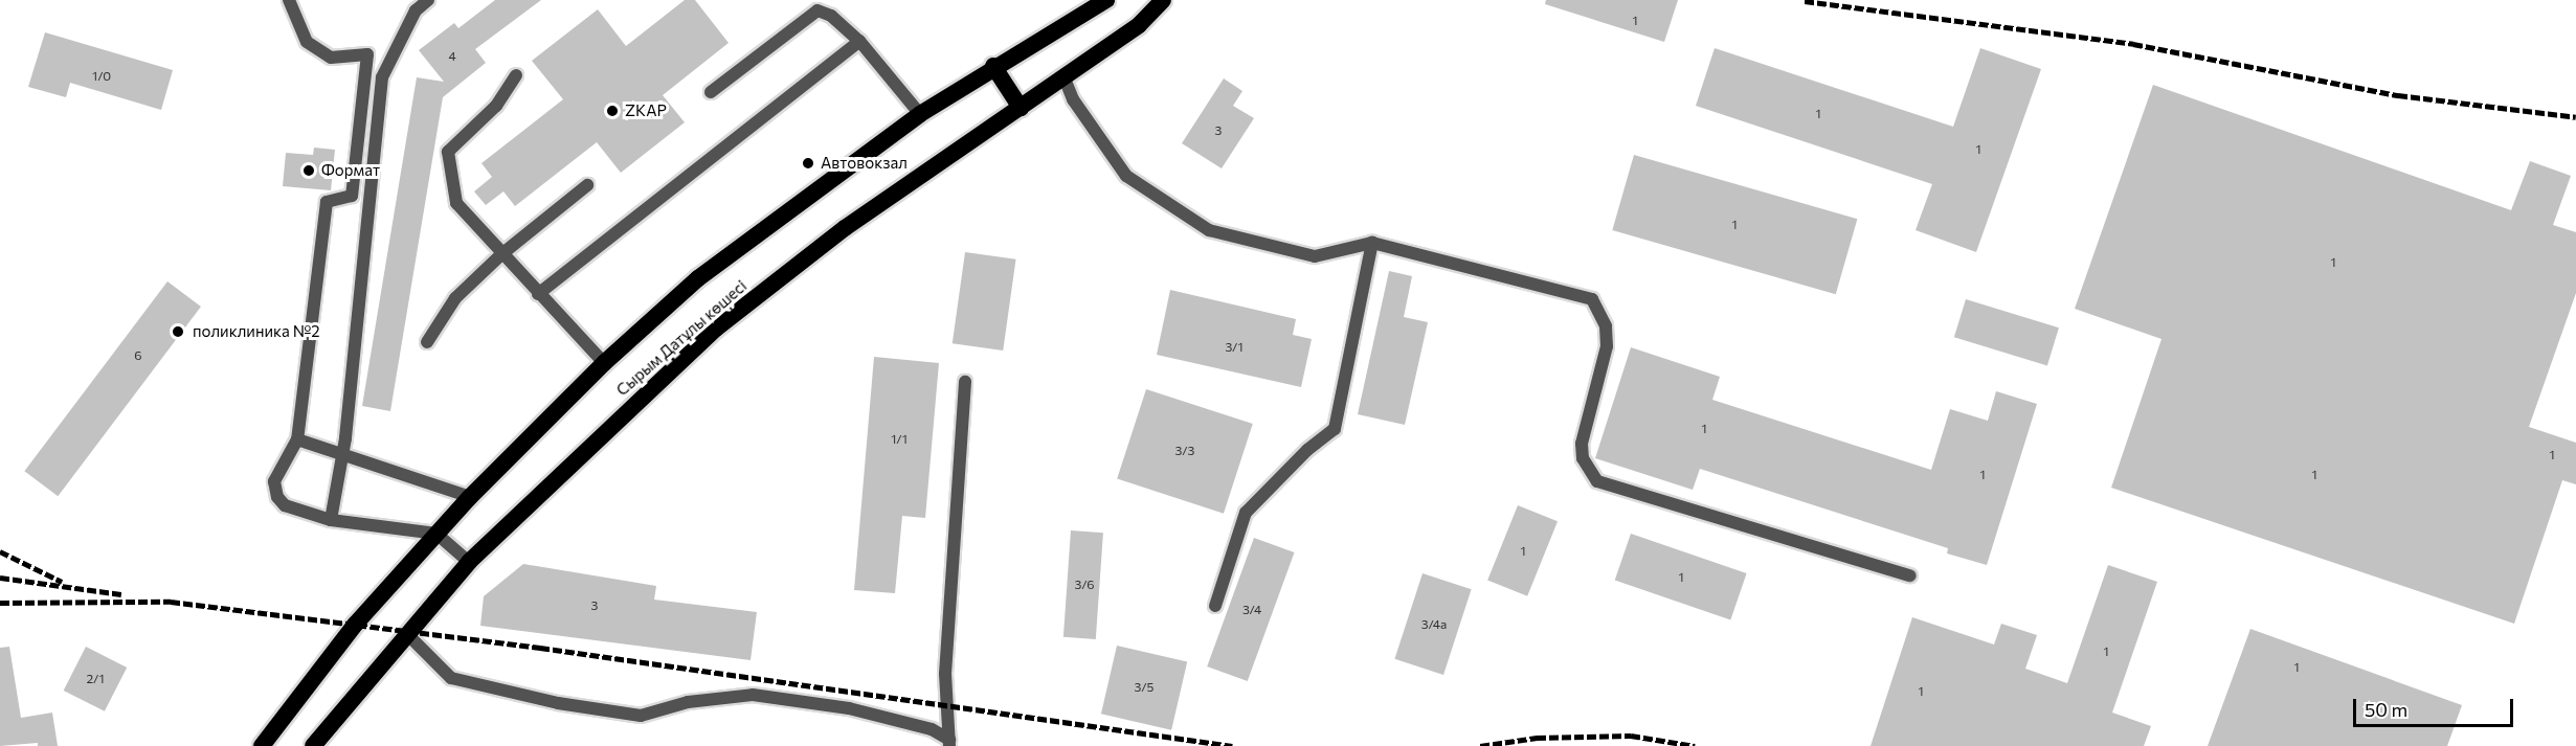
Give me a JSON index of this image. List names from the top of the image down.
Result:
{
  "streets": {
    "highway": ["Сырым Датұлы көшесі"]
  },
  "places": [
    "ZKAP",
    "Автовокзал",
    "Формат",
    "поликлиника №2"
  ],
  "house_numbers": [
    "1",
    "4",
    "1/0",
    "1",
    "3",
    "1",
    "1",
    "1",
    "3/1",
    "6",
    "1",
    "1/1",
    "3/3",
    "1",
    "1",
    "1",
    "1",
    "1",
    "3/6",
    "3",
    "3/4",
    "3/4а",
    "1",
    "1",
    "2/1",
    "3/5",
    "1"
  ],
  "scale_bar": "50 m"
}
